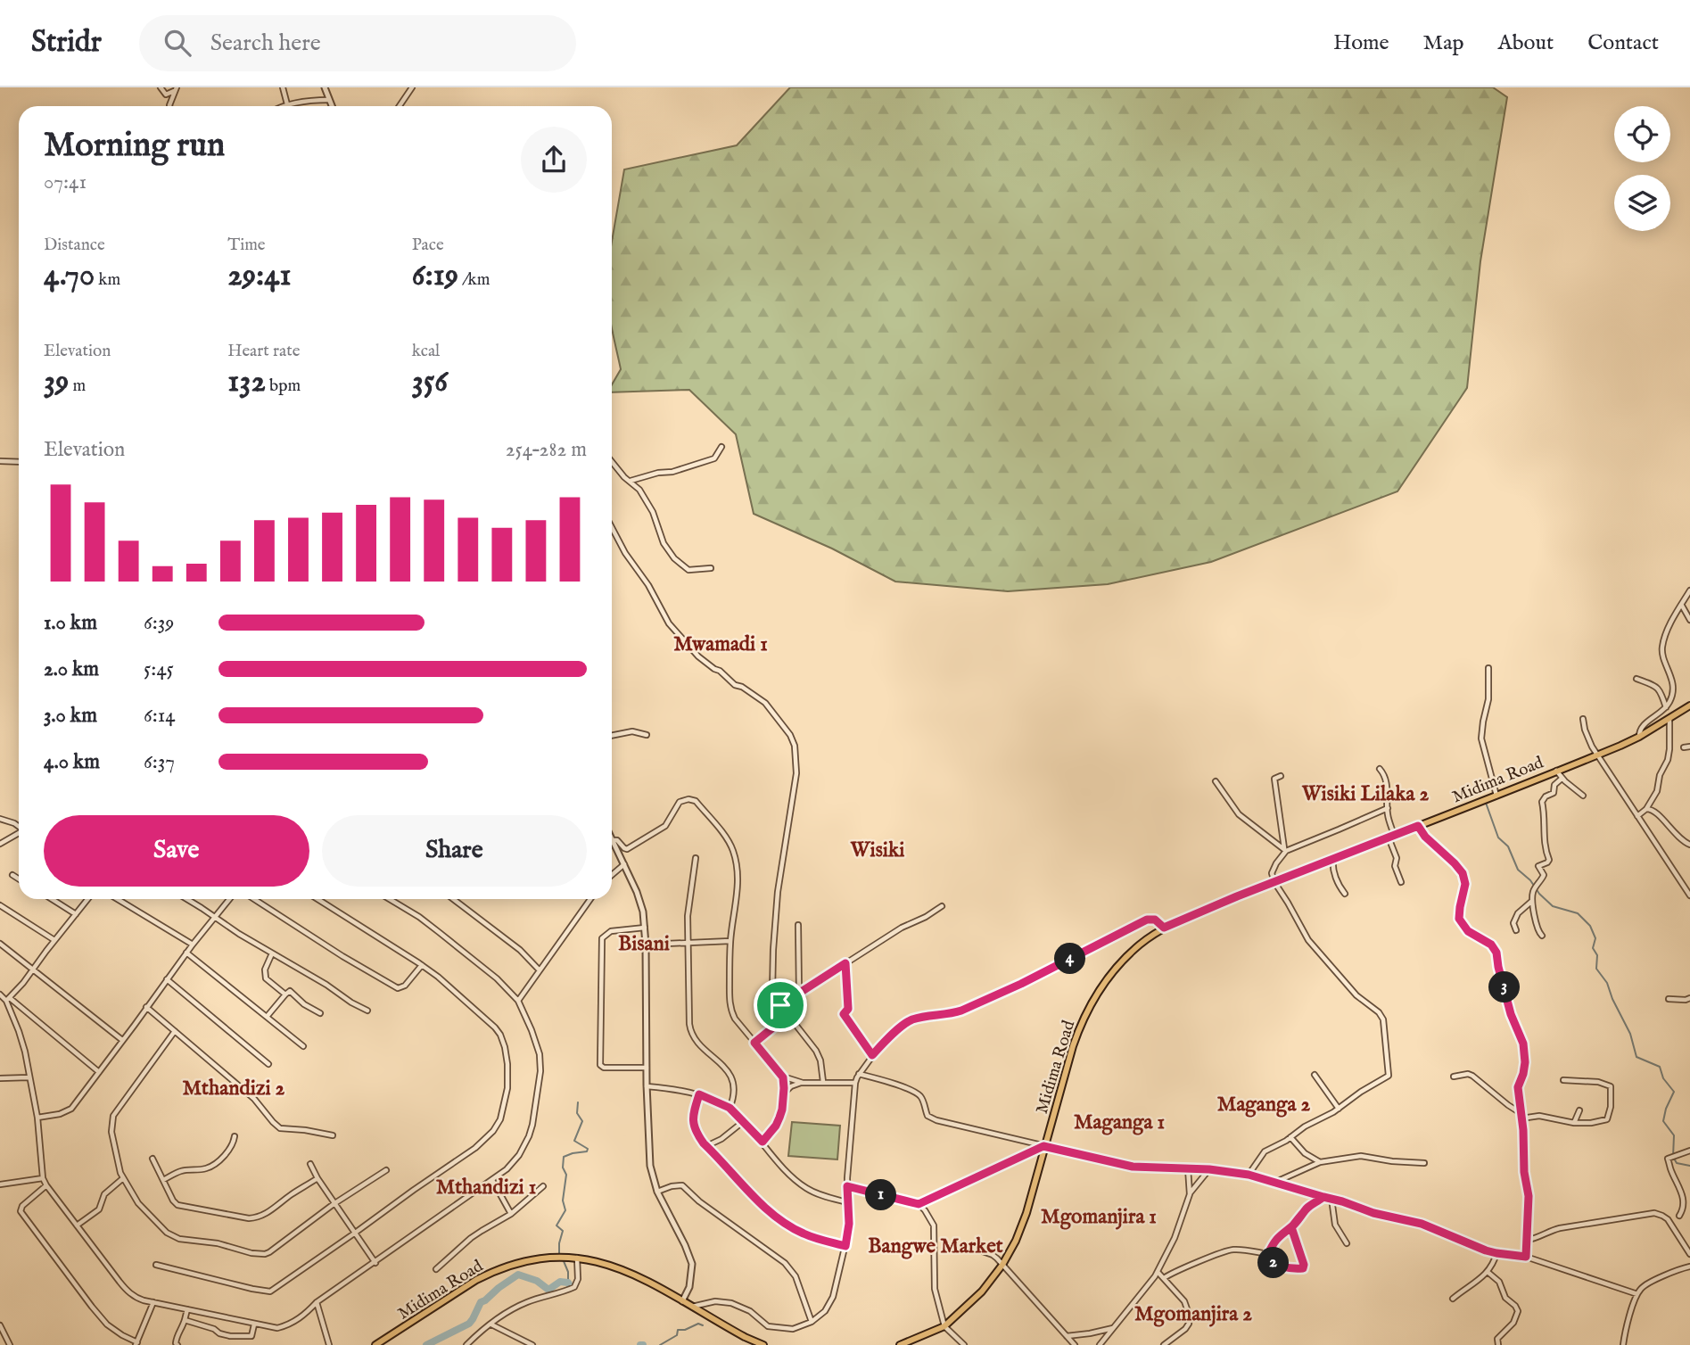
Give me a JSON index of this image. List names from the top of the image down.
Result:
{
  "streets": {
    "main road": ["Midima Road"]
  },
  "districts": [
    "Mwamadi 1",
    "Wisiki Lilaka 2",
    "Wisiki",
    "Bisani",
    "Mthandizi 2",
    "Maganga 2",
    "Maganga 1",
    "Mthandizi 1",
    "Mgomanjira 1",
    "Bangwe Market",
    "Mgomanjira 2"
  ],
  "page": {
    "header": "Stridr",
    "search": "Search here",
    "nav": [
      "Home",
      "Map",
      "About",
      "Contact"
    ],
    "heading": ["Morning run", "07:41"],
    "stats": [
      ["Distance", "4.70 km"],
      ["Time", "29:41"],
      ["Pace", "6:19 /km"],
      ["Elevation", "39 m"],
      ["Heart rate", "132 bpm"],
      ["kcal", "356"]
    ],
    "chart": ["Elevation", "254–282 m"],
    "list": [
      {
        "name": "1.0 km",
        "note": "6:39"
      },
      {
        "name": "2.0 km",
        "note": "5:45"
      },
      {
        "name": "3.0 km",
        "note": "6:14"
      },
      {
        "name": "4.0 km",
        "note": "6:37"
      }
    ],
    "buttons": ["Save", "Share"],
    "pins": [
      "4",
      "3",
      "1",
      "2"
    ]
  }
}
